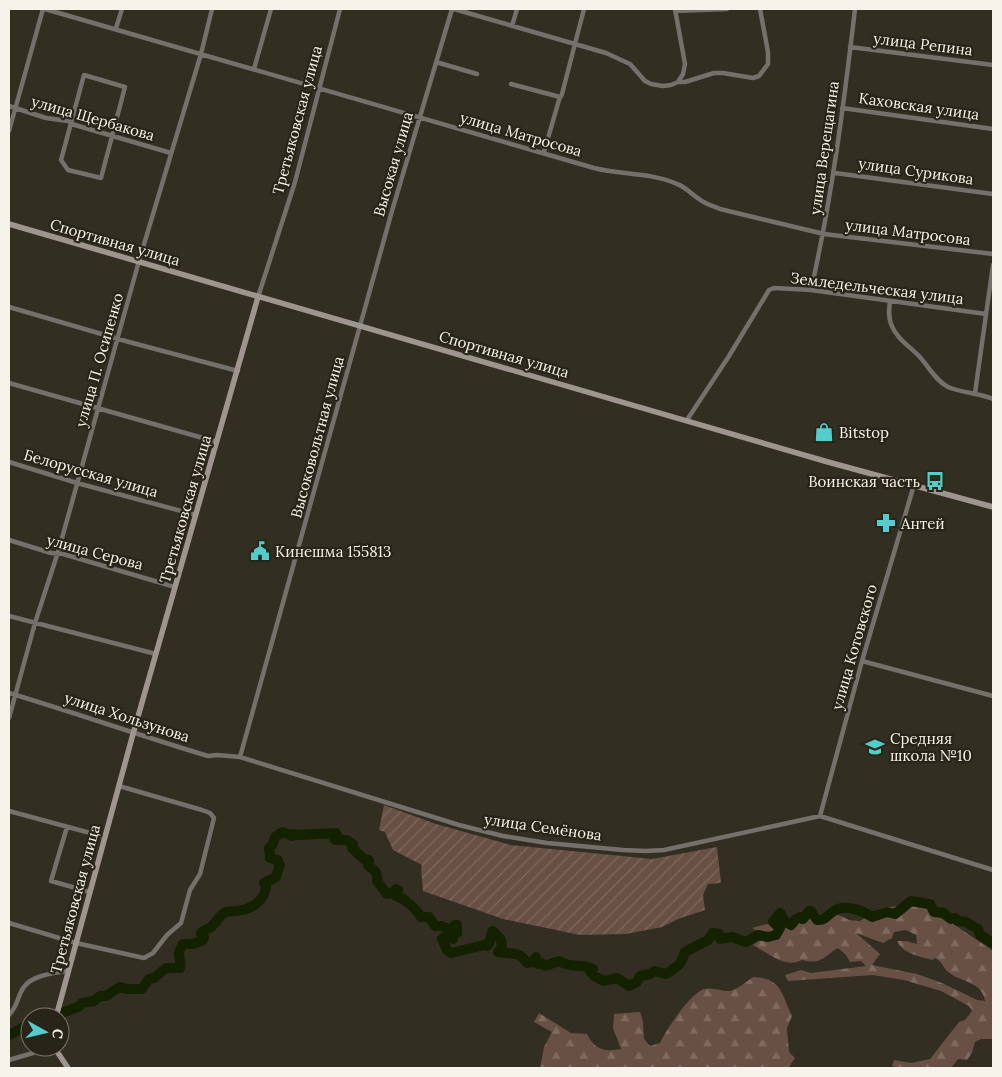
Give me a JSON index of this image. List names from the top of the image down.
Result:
{
  "streets": {
    "street": [
      "улица Репина",
      "Каховская улица",
      "улица Щербакова",
      "Третьяковская улица",
      "улица Матросова",
      "улица Верещагина",
      "Высокая улица",
      "улица Сурикова",
      "Спортивная улица",
      "Земледельческая улица",
      "улица П. Осипенко",
      "Высоковольтная улица",
      "Белорусская улица",
      "улица Серова",
      "улица Котовского",
      "улица Хользунова",
      "улица Семёнова"
    ]
  },
  "crossings": [
    ["улица Репина", "улица Верещагина"],
    ["Каховская улица", "улица Верещагина"],
    ["улица Щербакова", "улица П. Осипенко"],
    ["Третьяковская улица", "улица Матросова"],
    ["Третьяковская улица", "Спортивная улица"],
    ["Третьяковская улица", "Белорусская улица"],
    ["Третьяковская улица", "улица Серова"],
    ["Третьяковская улица", "улица Хользунова"],
    ["улица Матросова", "улица Верещагина"],
    ["улица Матросова", "Высокая улица"],
    ["улица Матросова", "улица П. Осипенко"],
    ["улица Верещагина", "улица Сурикова"],
    ["улица Верещагина", "Земледельческая улица"],
    ["Высокая улица", "Спортивная улица"],
    ["Высокая улица", "Высоковольтная улица"],
    ["Спортивная улица", "Земледельческая улица"],
    ["Спортивная улица", "улица П. Осипенко"],
    ["Спортивная улица", "Высоковольтная улица"],
    ["Спортивная улица", "улица Котовского"],
    ["улица П. Осипенко", "Белорусская улица"],
    ["улица П. Осипенко", "улица Серова"],
    ["улица П. Осипенко", "улица Хользунова"],
    ["Высоковольтная улица", "улица Хользунова"],
    ["Высоковольтная улица", "улица Семёнова"],
    ["улица Котовского", "улица Семёнова"],
    ["улица Хользунова", "улица Семёнова"]
  ],
  "places": {
    "shop": ["Bitstop"],
    "bus stop": ["Воинская часть"],
    "pharmacy": ["Антей"],
    "public building": ["Кинешма 155813"],
    "school or university": ["Средняя школа №10"]
  },
  "north": "right"
}
